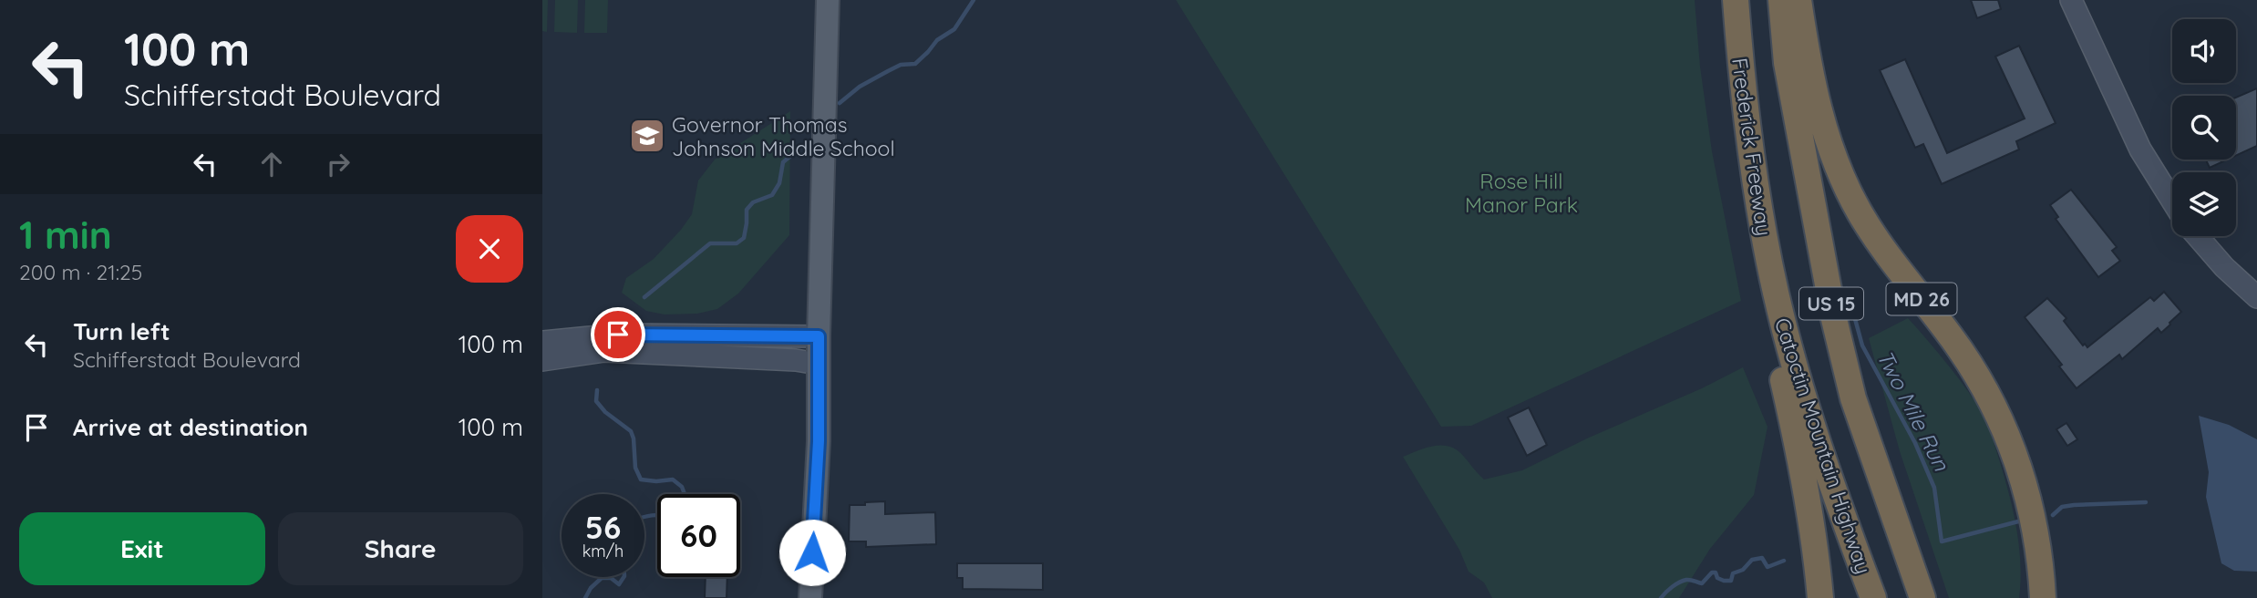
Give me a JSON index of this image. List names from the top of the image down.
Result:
{
  "streets": {
    "highway": [
      "Frederick Freeway",
      "MD 26",
      "US 15",
      "Catoctin Mountain Highway"
    ]
  },
  "crossings": [
    ["Frederick Freeway", "Catoctin Mountain Highway"]
  ],
  "water": ["Two Mile Run"],
  "parks": ["Rose Hill Manor Park"],
  "places": {
    "school or university": ["Governor Thomas Johnson Middle School"]
  },
  "page": {
    "turn": ["100 m", "Schifferstadt Boulevard"],
    "heading": ["1 min", "200 m · 21:25"],
    "list": [
      {
        "name": "Turn left",
        "note": "Schifferstadt Boulevard",
        "value": "100 m"
      },
      {
        "name": "Arrive at destination",
        "value": "100 m"
      }
    ],
    "speed": "56 km/h",
    "limit": "60",
    "buttons": ["Exit", "Share"]
  }
}
